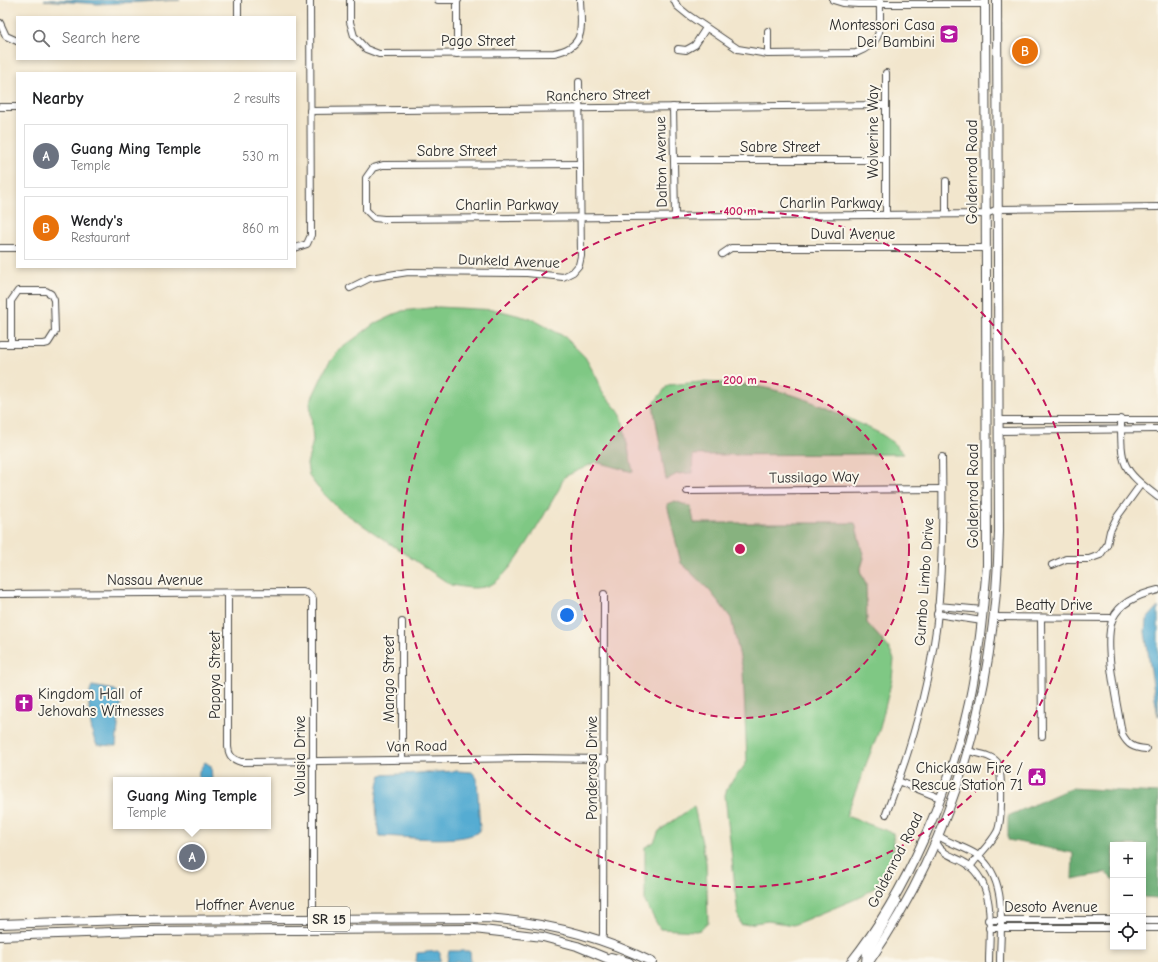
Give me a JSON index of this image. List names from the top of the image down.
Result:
{
  "streets": {
    "main road": ["Goldenrod Road", "Hoffner Avenue", "SR 15"],
    "street": [
      "Pago Street",
      "Ranchero Street",
      "Wolverine Way",
      "Sabre Street",
      "Dalton Avenue",
      "Charlin Parkway",
      "Duval Avenue",
      "Dunkeld Avenue",
      "Tussilago Way",
      "Nassau Avenue",
      "Gumbo Limbo Drive",
      "Beatty Drive",
      "Papaya Street",
      "Mango Street",
      "Van Road",
      "Volusia Drive",
      "Ponderosa Drive",
      "Desoto Avenue"
    ]
  },
  "crossings": [
    ["Ranchero Street", "Wolverine Way"],
    ["Ranchero Street", "Dalton Avenue"],
    ["Ranchero Street", "Dunkeld Avenue"],
    ["Wolverine Way", "Sabre Street"],
    ["Wolverine Way", "Charlin Parkway"],
    ["Sabre Street", "Dalton Avenue"],
    ["Sabre Street", "Charlin Parkway"],
    ["Sabre Street", "Dunkeld Avenue"],
    ["Dalton Avenue", "Charlin Parkway"],
    ["Goldenrod Road", "Charlin Parkway"],
    ["Goldenrod Road", "Duval Avenue"],
    ["Goldenrod Road", "Beatty Drive"],
    ["Charlin Parkway", "Dunkeld Avenue"],
    ["Tussilago Way", "Gumbo Limbo Drive"],
    ["Nassau Avenue", "Papaya Street"],
    ["Nassau Avenue", "Volusia Drive"],
    ["Papaya Street", "Van Road"],
    ["Mango Street", "Van Road"],
    ["Van Road", "Volusia Drive"],
    ["Van Road", "Ponderosa Drive"],
    ["Volusia Drive", "Hoffner Avenue"],
    ["Ponderosa Drive", "Hoffner Avenue"]
  ],
  "places": {
    "school or university": ["Montessori Casa Dei Bambini"],
    "church": ["Kingdom Hall of Jehovahs Witnesses"],
    "public building": ["Chickasaw Fire / Rescue Station 71"]
  },
  "page": {
    "search": "Search here",
    "pins": ["B", "A"],
    "heading": ["Nearby", "2 results"],
    "list": [
      {
        "mark": "A",
        "name": "Guang Ming Temple",
        "note": "Temple",
        "value": "530 m"
      },
      {
        "mark": "B",
        "name": "Wendy's",
        "note": "Restaurant",
        "value": "860 m"
      }
    ],
    "popup": ["Guang Ming Temple", "Temple"],
    "map_buttons": ["+", "−"]
  },
  "rings": ["400 m", "200 m"]
}
